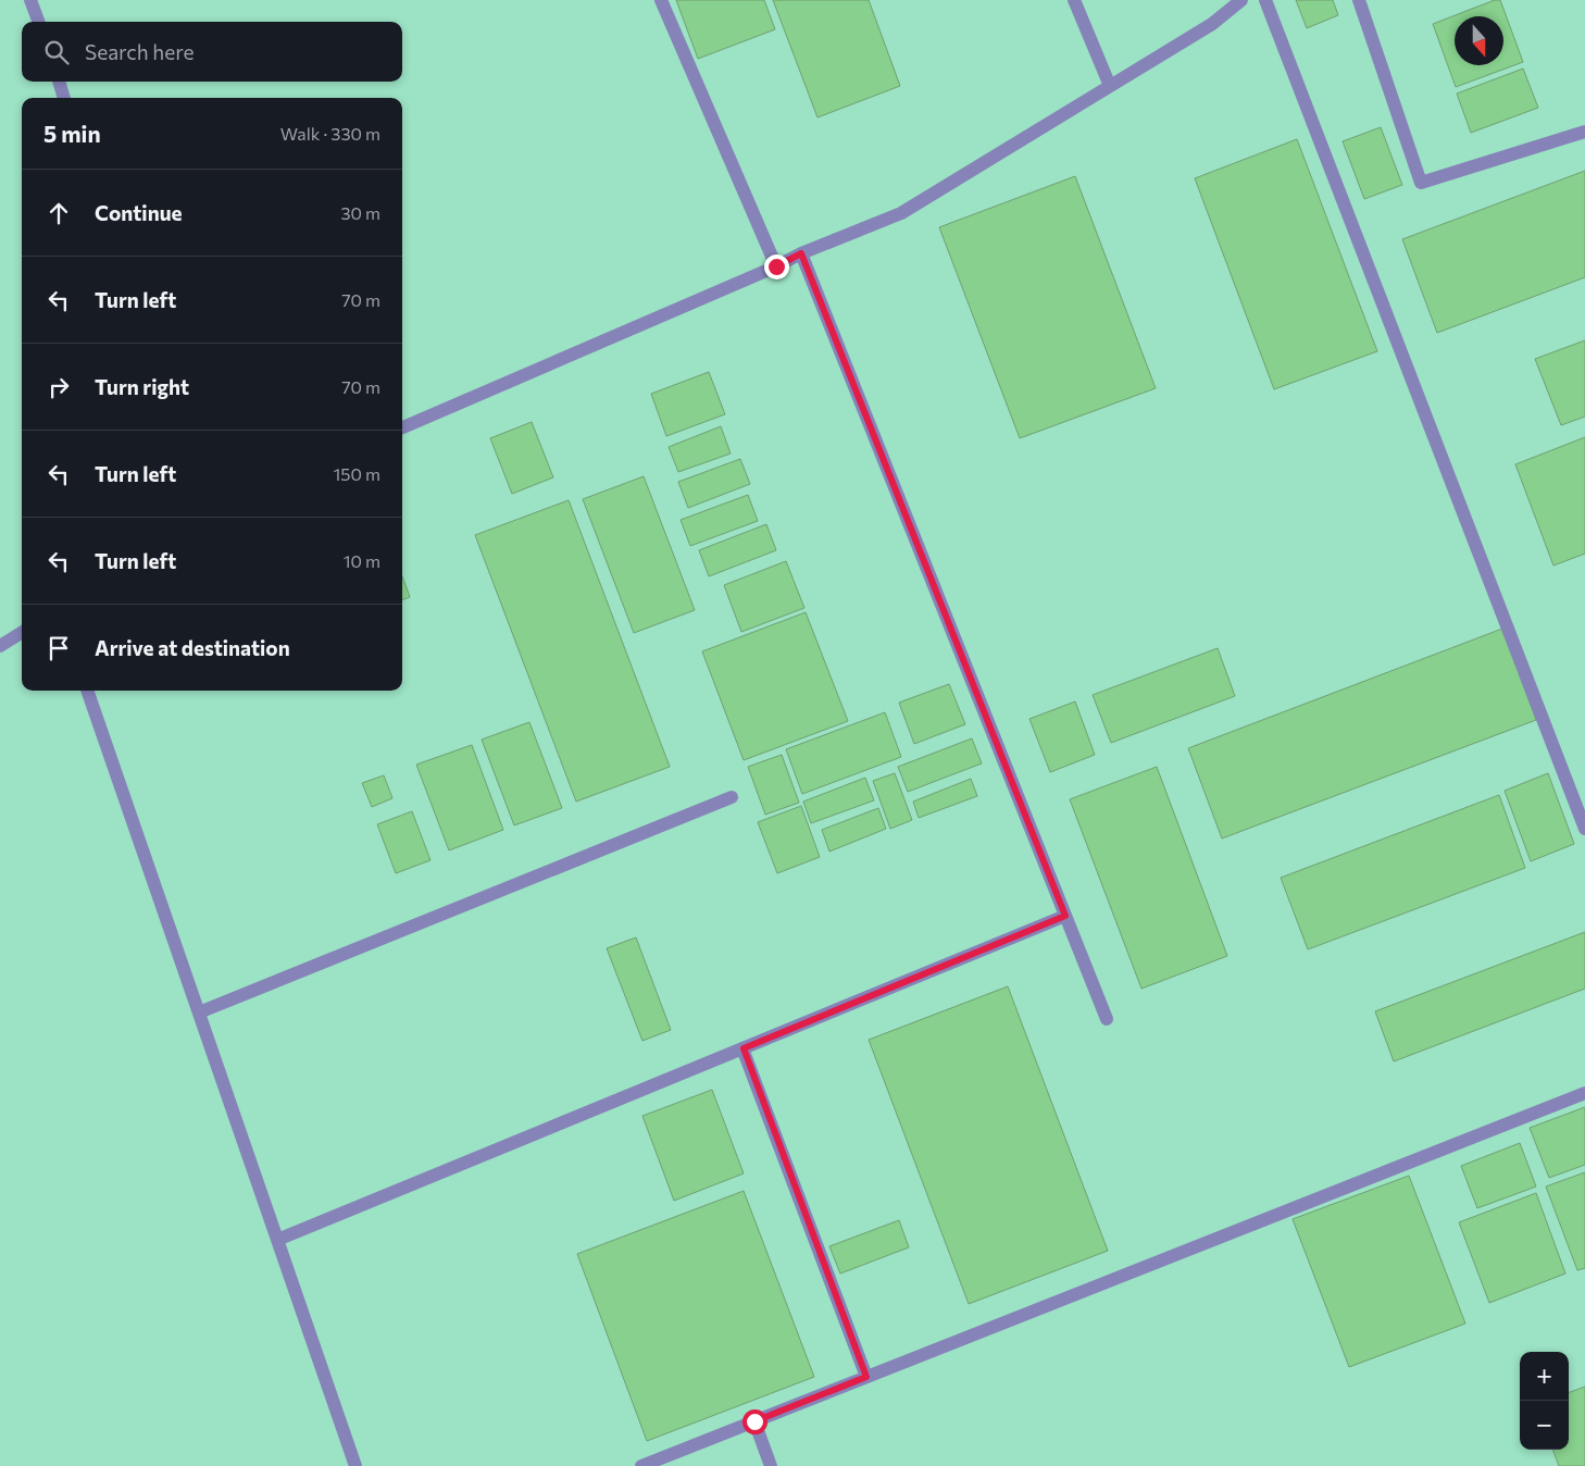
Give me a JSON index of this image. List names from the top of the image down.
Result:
{
  "north": "bottom",
  "page": {
    "search": "Search here",
    "heading": ["5 min", "Walk · 330 m"],
    "list": [
      ["Continue", "30 m"],
      ["Turn left", "70 m"],
      ["Turn right", "70 m"],
      ["Turn left", "150 m"],
      ["Turn left", "10 m"],
      "Arrive at destination"
    ],
    "map_buttons": ["+", "−"]
  }
}
